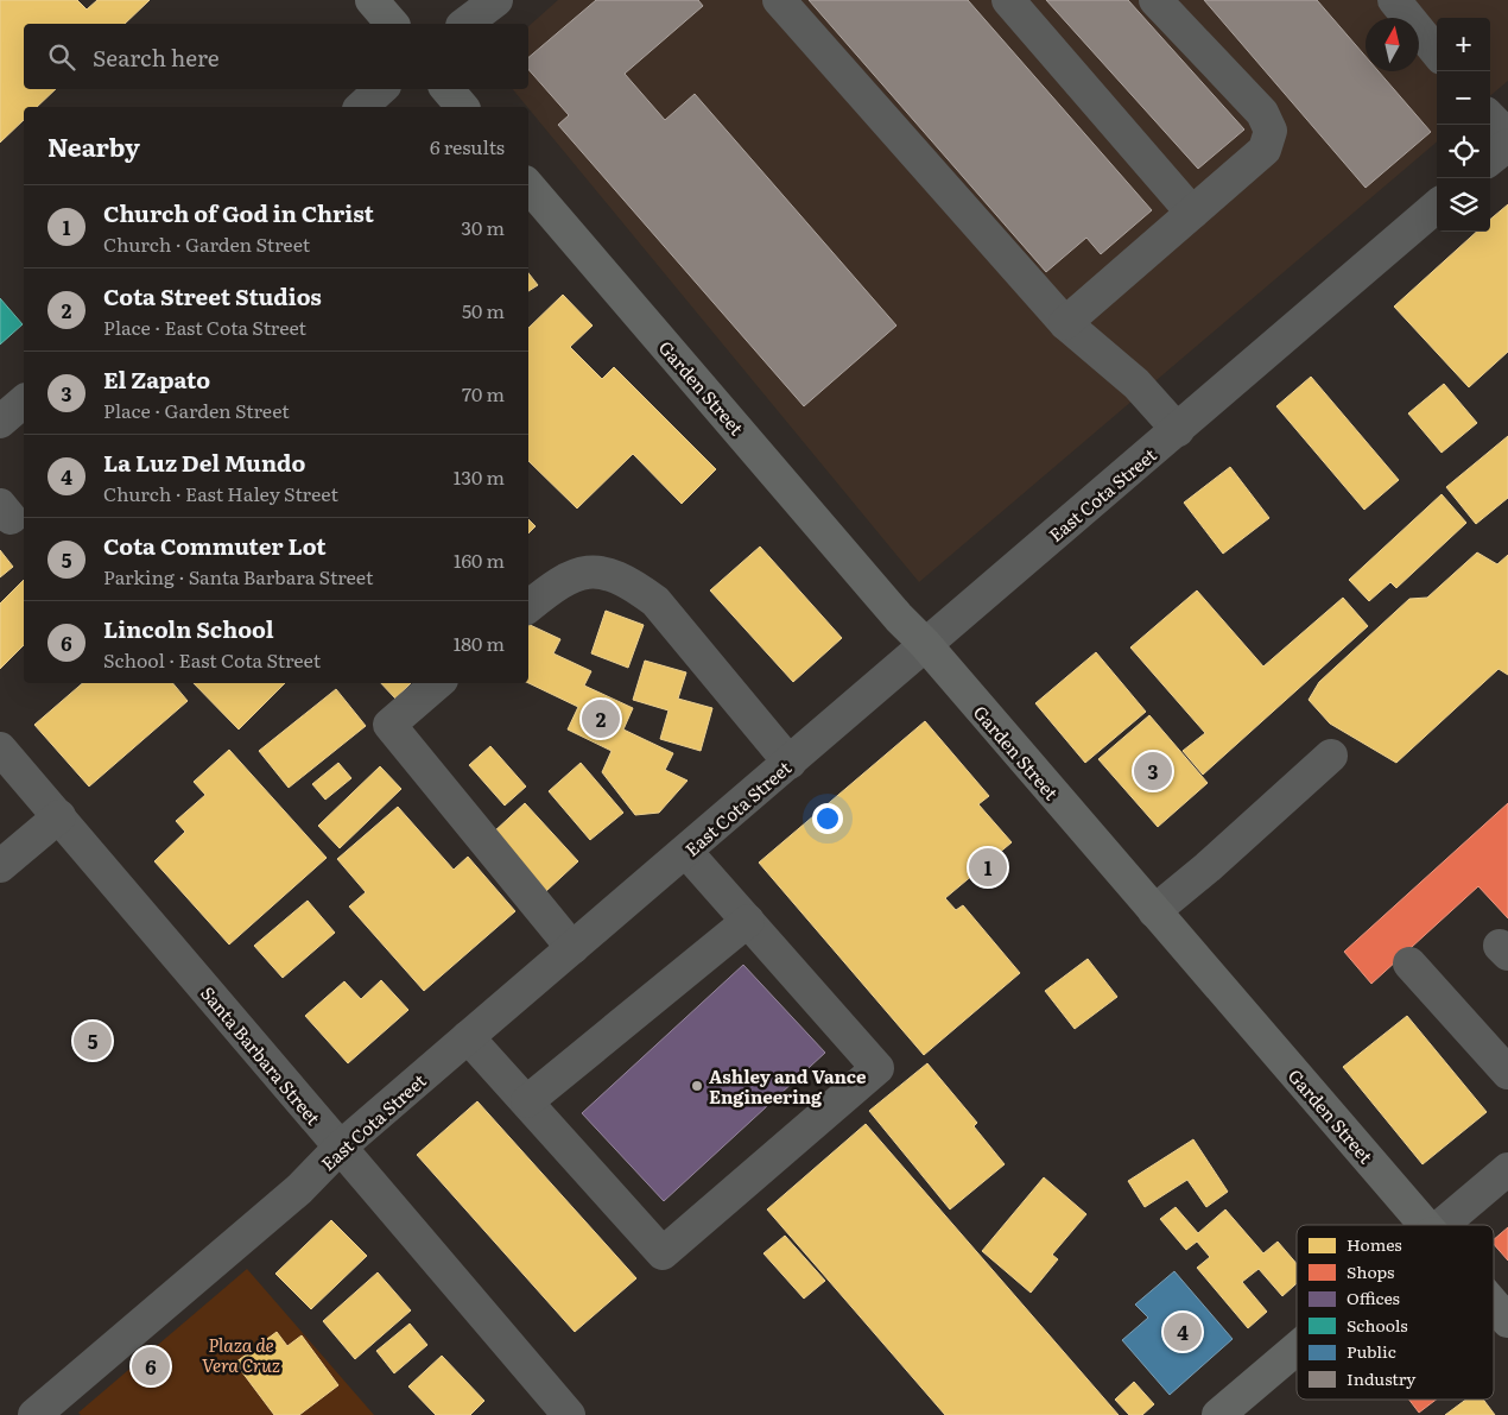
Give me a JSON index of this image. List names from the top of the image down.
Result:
{
  "streets": {
    "main road": ["Garden Street"],
    "street": ["East Cota Street", "Santa Barbara Street"]
  },
  "crossings": [
    ["Garden Street", "East Cota Street"],
    ["East Cota Street", "Santa Barbara Street"]
  ],
  "parks": ["Plaza de Vera Cruz"],
  "places": ["Ashley and Vance Engineering"],
  "legend": [
    "Homes",
    "Shops",
    "Offices",
    "Schools",
    "Public",
    "Industry"
  ],
  "north": "top",
  "page": {
    "map_buttons": ["+", "−"],
    "search": "Search here",
    "heading": ["Nearby", "6 results"],
    "list": [
      {
        "mark": "1",
        "name": "Church of God in Christ",
        "note": "Church · Garden Street",
        "value": "30 m"
      },
      {
        "mark": "2",
        "name": "Cota Street Studios",
        "note": "Place · East Cota Street",
        "value": "50 m"
      },
      {
        "mark": "3",
        "name": "El Zapato",
        "note": "Place · Garden Street",
        "value": "70 m"
      },
      {
        "mark": "4",
        "name": "La Luz Del Mundo",
        "note": "Church · East Haley Street",
        "value": "130 m"
      },
      {
        "mark": "5",
        "name": "Cota Commuter Lot",
        "note": "Parking · Santa Barbara Street",
        "value": "160 m"
      },
      {
        "mark": "6",
        "name": "Lincoln School",
        "note": "School · East Cota Street",
        "value": "180 m"
      }
    ],
    "pins": [
      "2",
      "3",
      "1",
      "5",
      "4",
      "6"
    ]
  }
}
